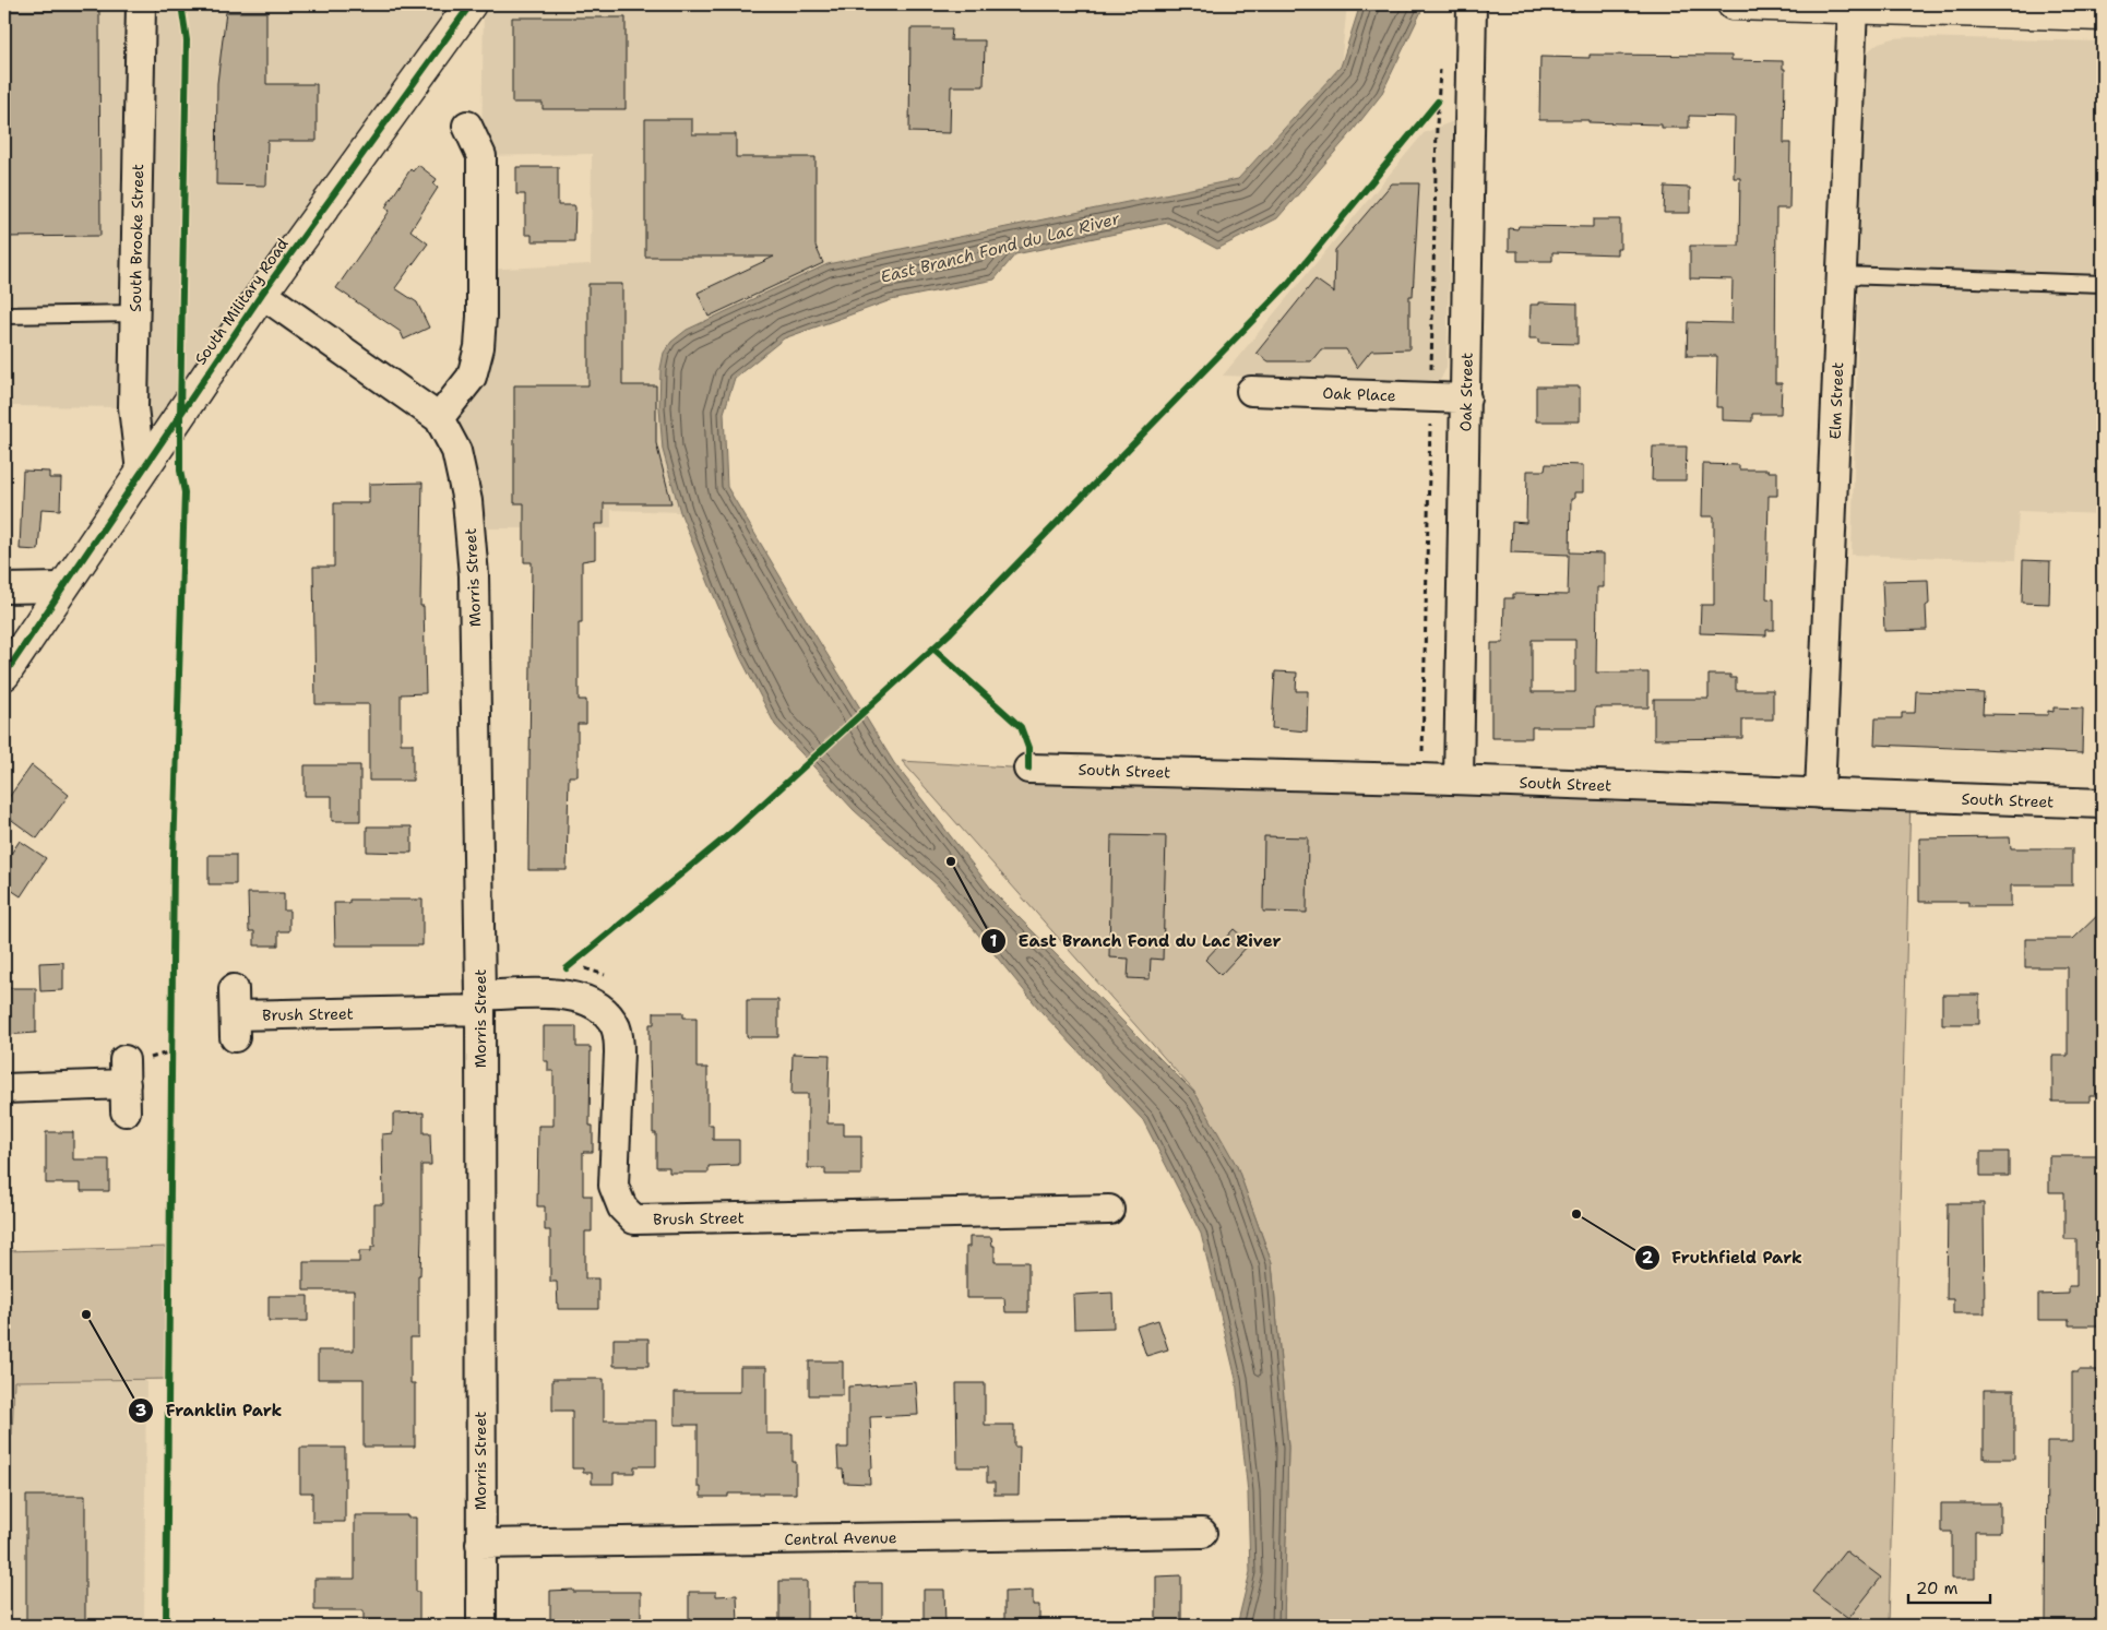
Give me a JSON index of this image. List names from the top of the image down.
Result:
{
  "streets": {
    "main road": ["South Military Road"],
    "street": [
      "South Brooke Street",
      "Oak Street",
      "Oak Place",
      "Elm Street",
      "Morris Street",
      "South Street",
      "Brush Street",
      "Central Avenue"
    ]
  },
  "crossings": [
    ["South Brooke Street", "South Military Road"],
    ["South Military Road", "Morris Street"],
    ["Oak Street", "Oak Place"],
    ["Oak Street", "South Street"],
    ["Elm Street", "South Street"],
    ["Morris Street", "Brush Street"],
    ["Morris Street", "Central Avenue"]
  ],
  "water": ["East Branch Fond du Lac River"],
  "places": ["East Branch Fond du Lac River", "Fruthfield Park", "Franklin Park"],
  "scale_bar": "20 m"
}
